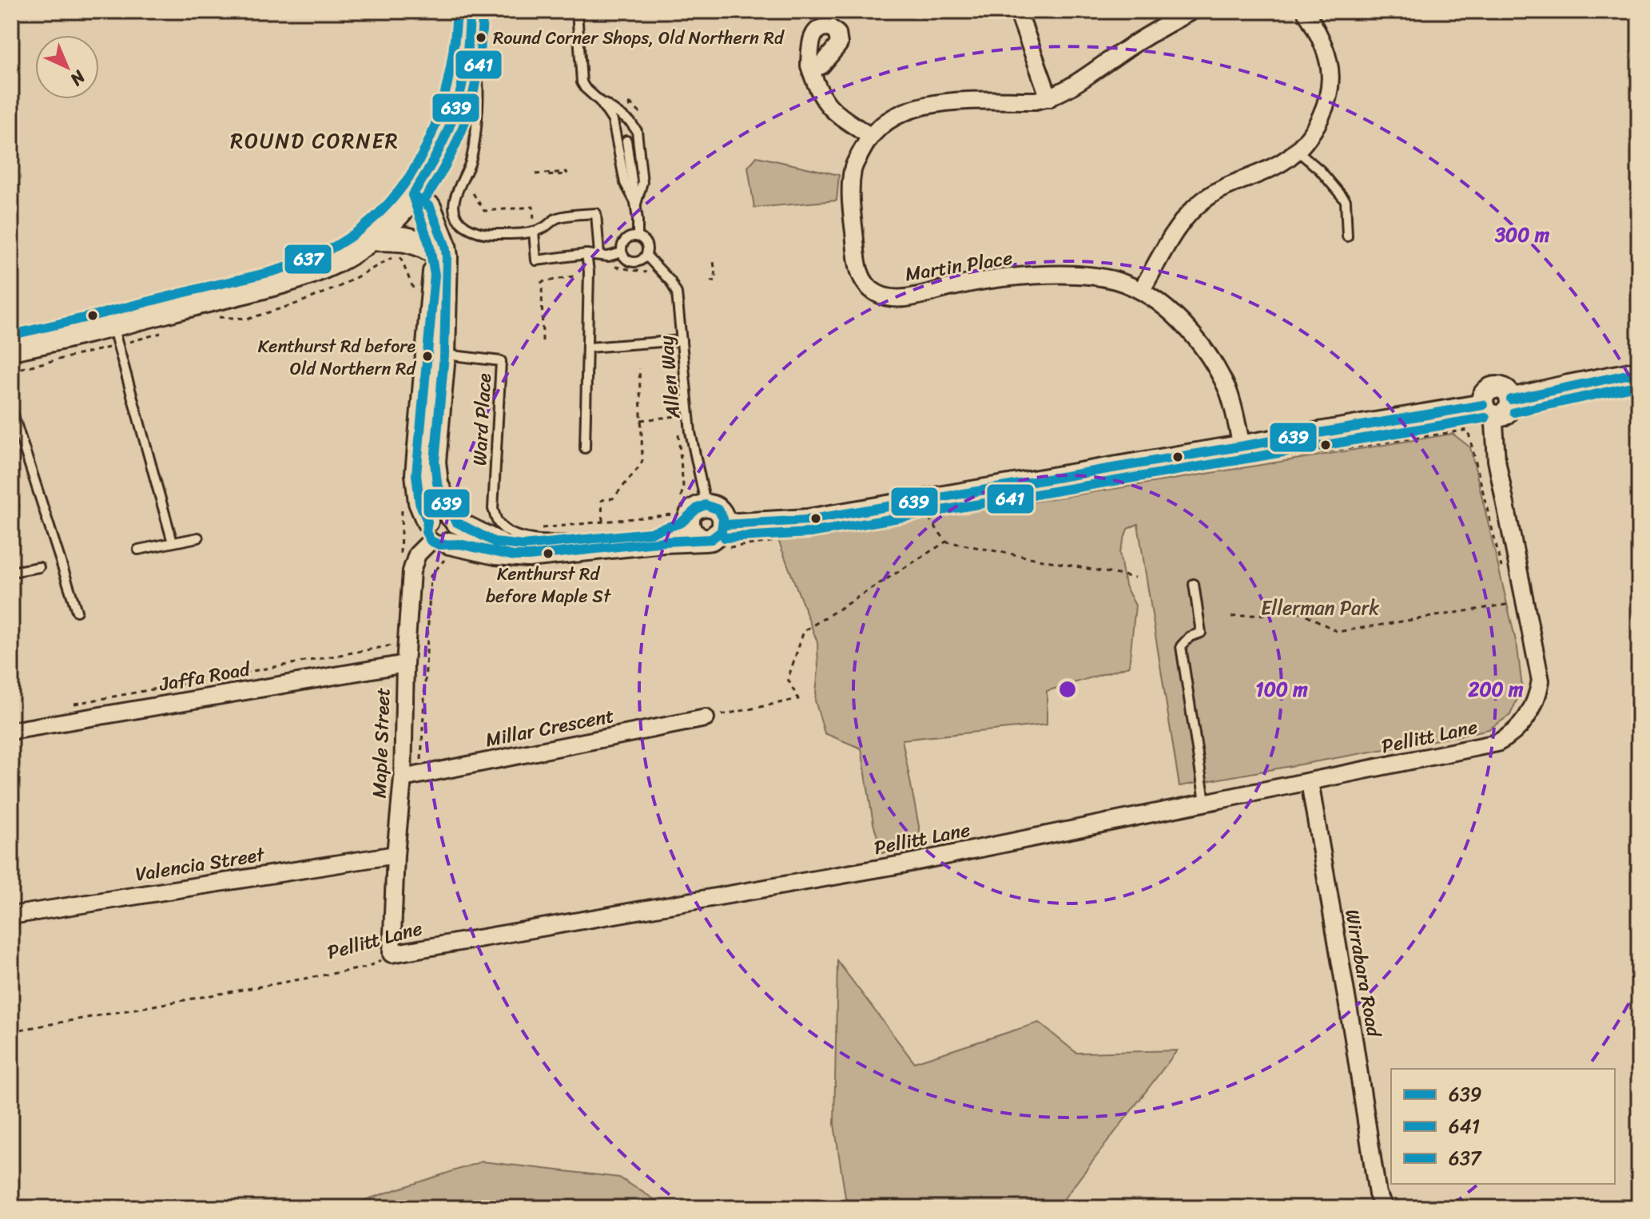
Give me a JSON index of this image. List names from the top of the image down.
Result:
{
  "streets": {
    "street": [
      "Martin Place",
      "Jaffa Road",
      "Millar Crescent",
      "Pellitt Lane",
      "Maple Street",
      "Valencia Street",
      "Wirrabara Road"
    ],
    "lane": ["Allen Way", "Ward Place"]
  },
  "crossings": [
    ["Jaffa Road", "Maple Street"],
    ["Millar Crescent", "Maple Street"],
    ["Pellitt Lane", "Maple Street"],
    ["Pellitt Lane", "Wirrabara Road"],
    ["Maple Street", "Valencia Street"]
  ],
  "districts": ["ROUND CORNER"],
  "parks": ["Ellerman Park"],
  "places": ["Round Corner Shops, Old Northern Rd", "Kenthurst Rd before Old Northern Rd", "Kenthurst Rd before Maple St"],
  "lines": ["transit line 639", "transit line 641", "transit line 637"],
  "legend": ["639", "641", "637"],
  "north": "bottom right",
  "rings": ["300 m", "100 m", "200 m"]
}
